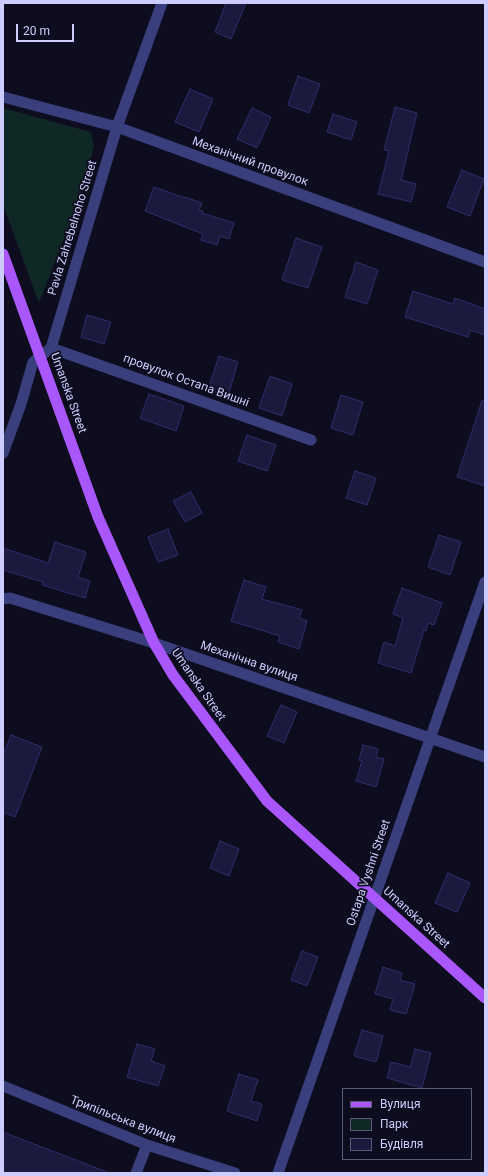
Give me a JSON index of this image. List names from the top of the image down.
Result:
{
  "streets": {
    "main road": ["Umanska Street"],
    "street": [
      "Механічний провулок",
      "Pavla Zahrebelnoho Street",
      "провулок Остапа Вишні",
      "Механічна вулиця",
      "Ostapa Vyshni Street",
      "Трипільська вулиця"
    ]
  },
  "crossings": [
    ["Механічний провулок", "Pavla Zahrebelnoho Street"],
    ["Pavla Zahrebelnoho Street", "провулок Остапа Вишні"],
    ["Umanska Street", "Механічна вулиця"],
    ["Umanska Street", "Ostapa Vyshni Street"],
    ["Механічна вулиця", "Ostapa Vyshni Street"]
  ],
  "legend": ["Вулиця", "Парк", "Будівля"],
  "scale_bar": "20 m"
}
